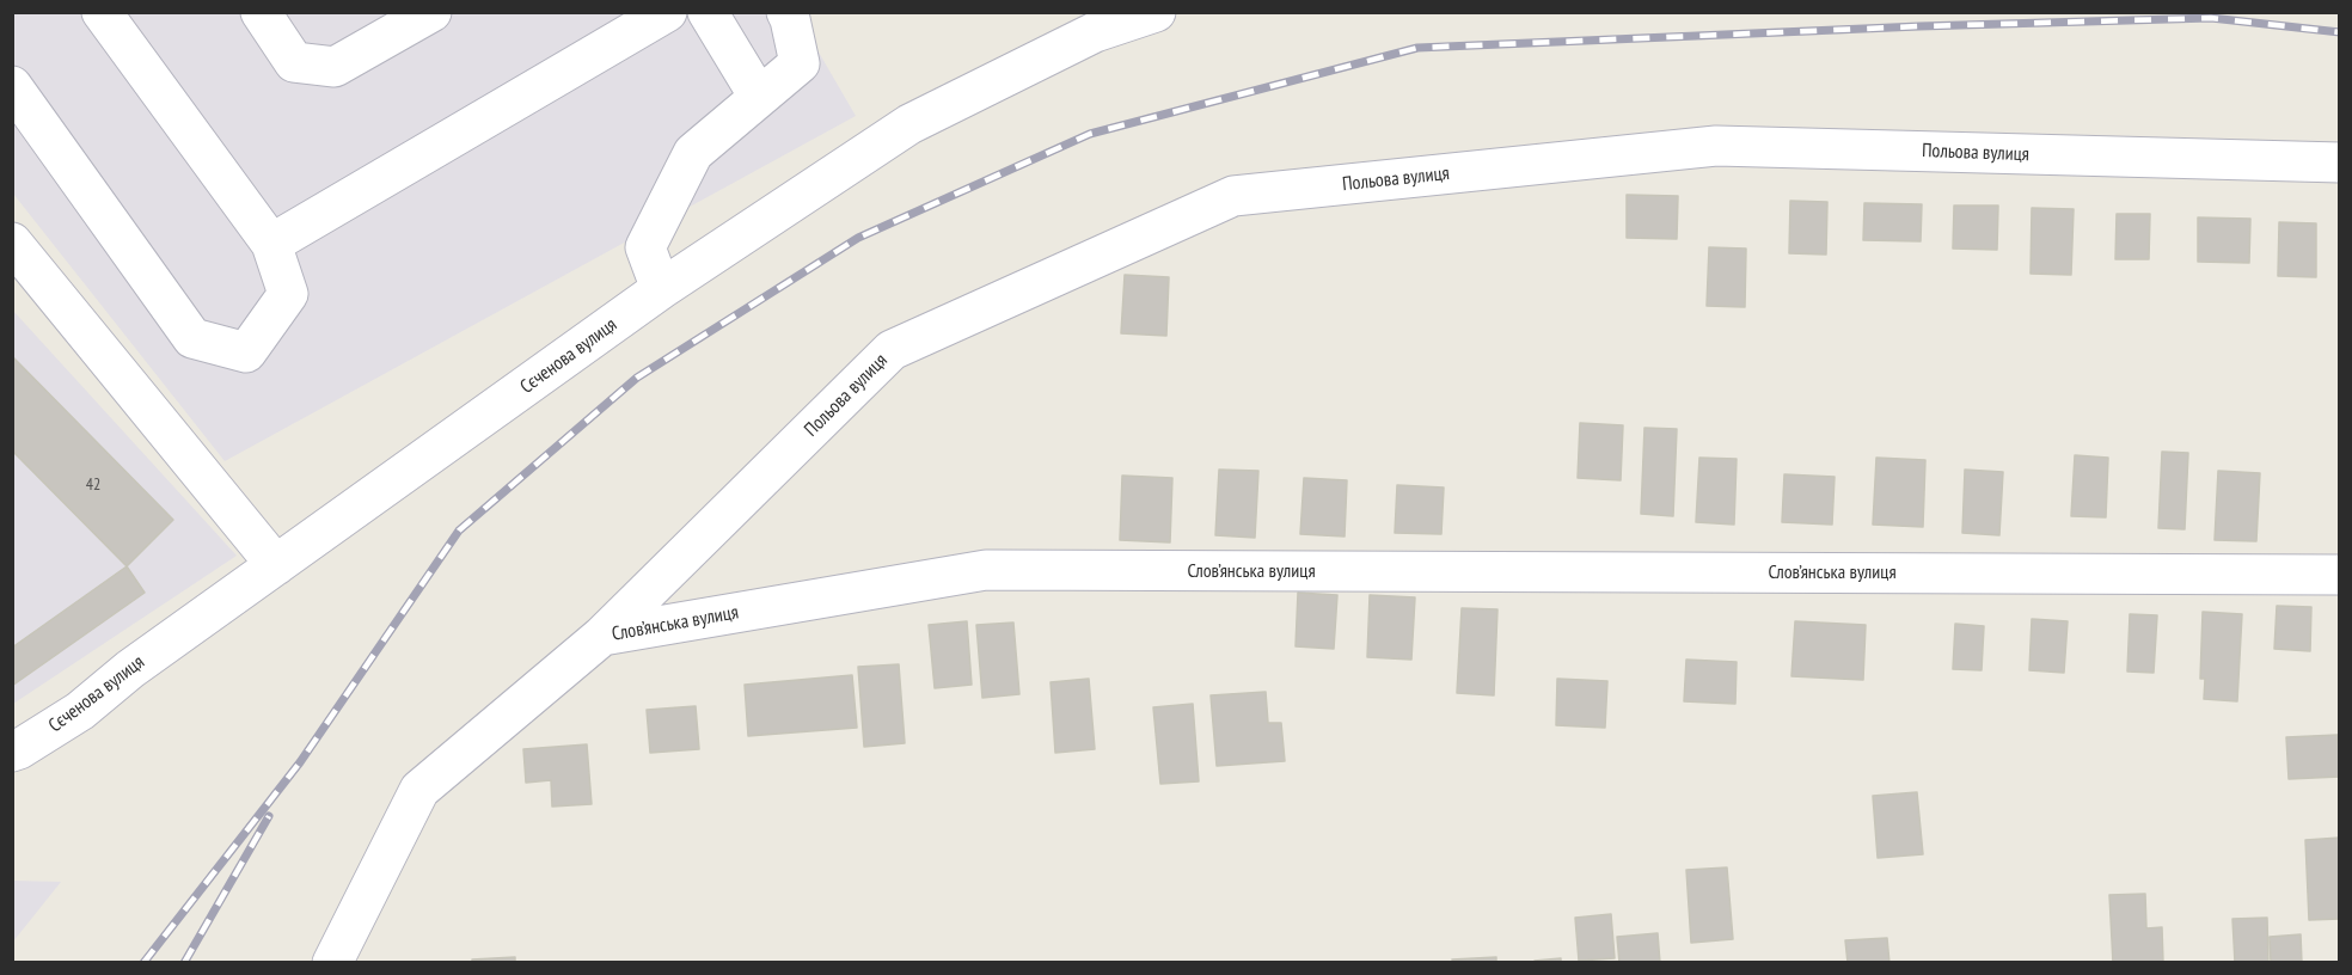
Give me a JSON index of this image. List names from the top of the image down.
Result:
{
  "streets": {
    "street": ["Польова вулиця", "Сєченова вулиця", "Слов’янська вулиця"]
  },
  "crossings": [
    ["Польова вулиця", "Слов’янська вулиця"]
  ],
  "house_numbers": ["42"]
}
